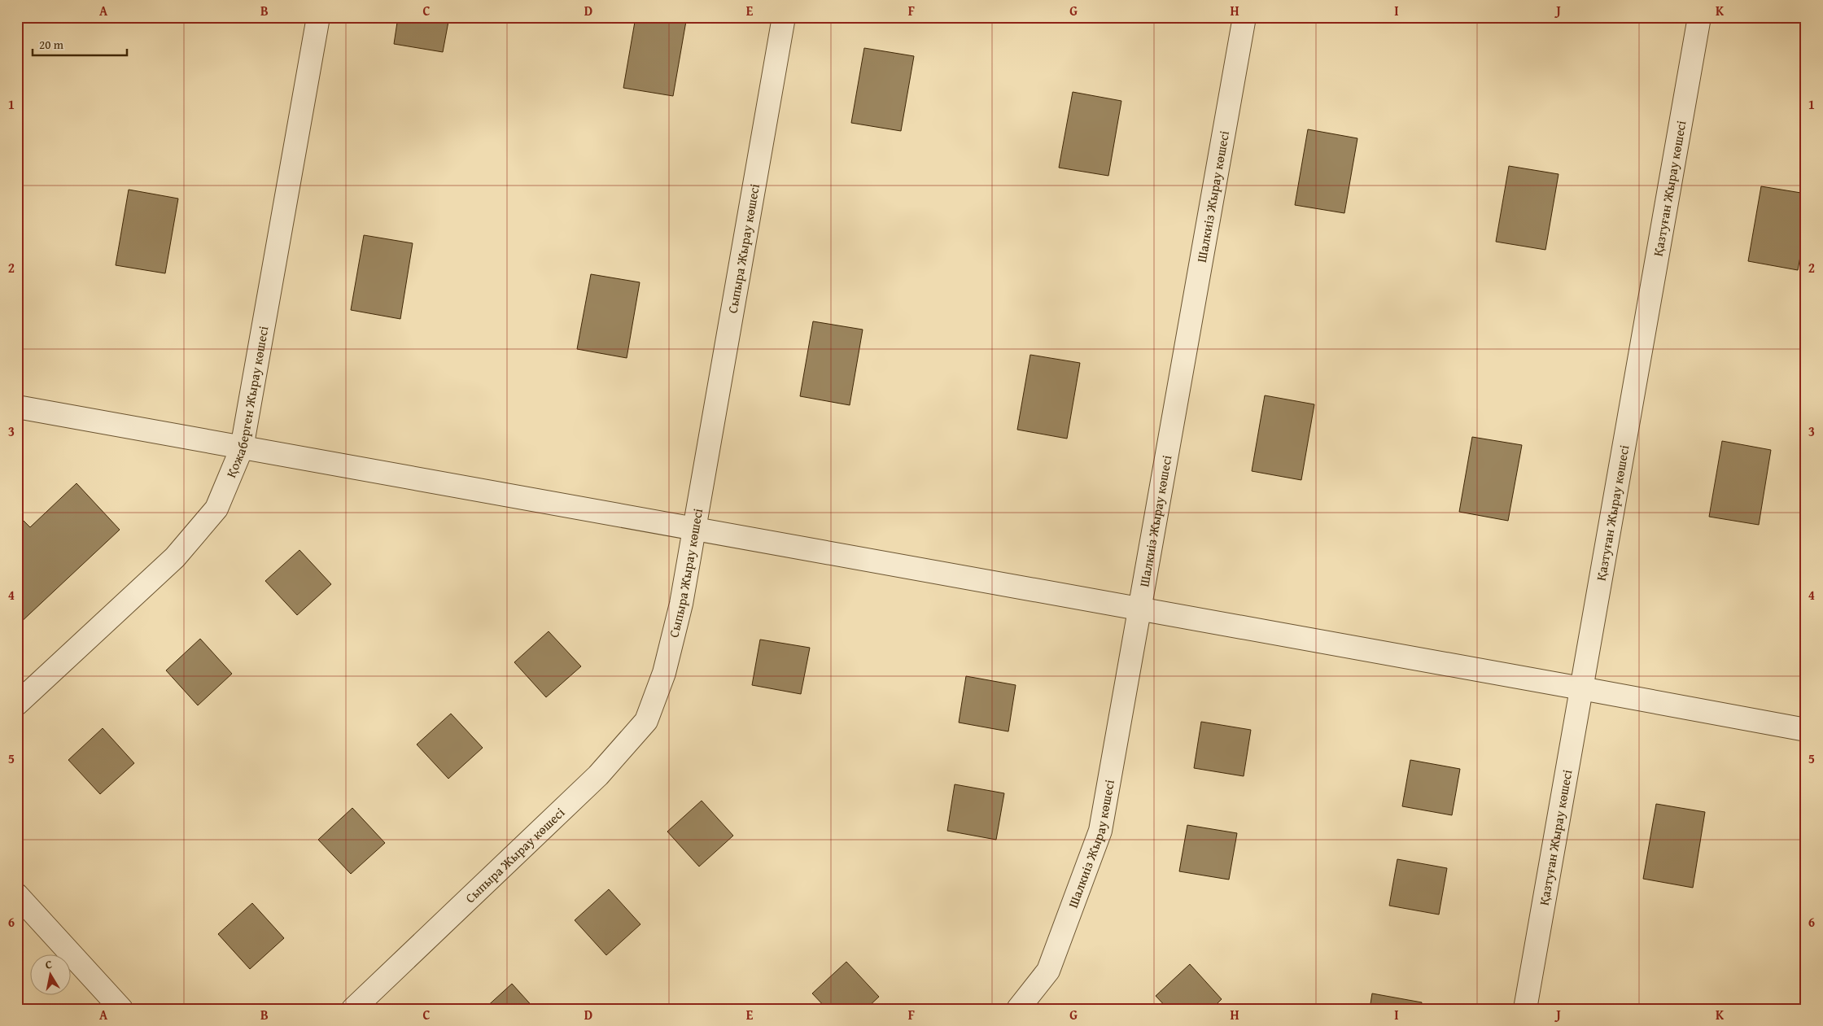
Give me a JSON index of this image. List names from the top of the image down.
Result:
{
  "streets": {
    "street": [
      "Қазтуған Жырау көшесі",
      "Шалкиіз Жырау көшесі",
      "Сыпыра Жырау көшесі",
      "Қожаберген Жырау көшесі"
    ]
  },
  "scale_bar": "20 m",
  "north": "top",
  "grid": {
    "columns": [
      "A",
      "B",
      "C",
      "D",
      "E",
      "F",
      "G",
      "H",
      "I",
      "J",
      "K"
    ],
    "rows": [
      "1",
      "2",
      "3",
      "4",
      "5",
      "6"
    ]
  }
}
